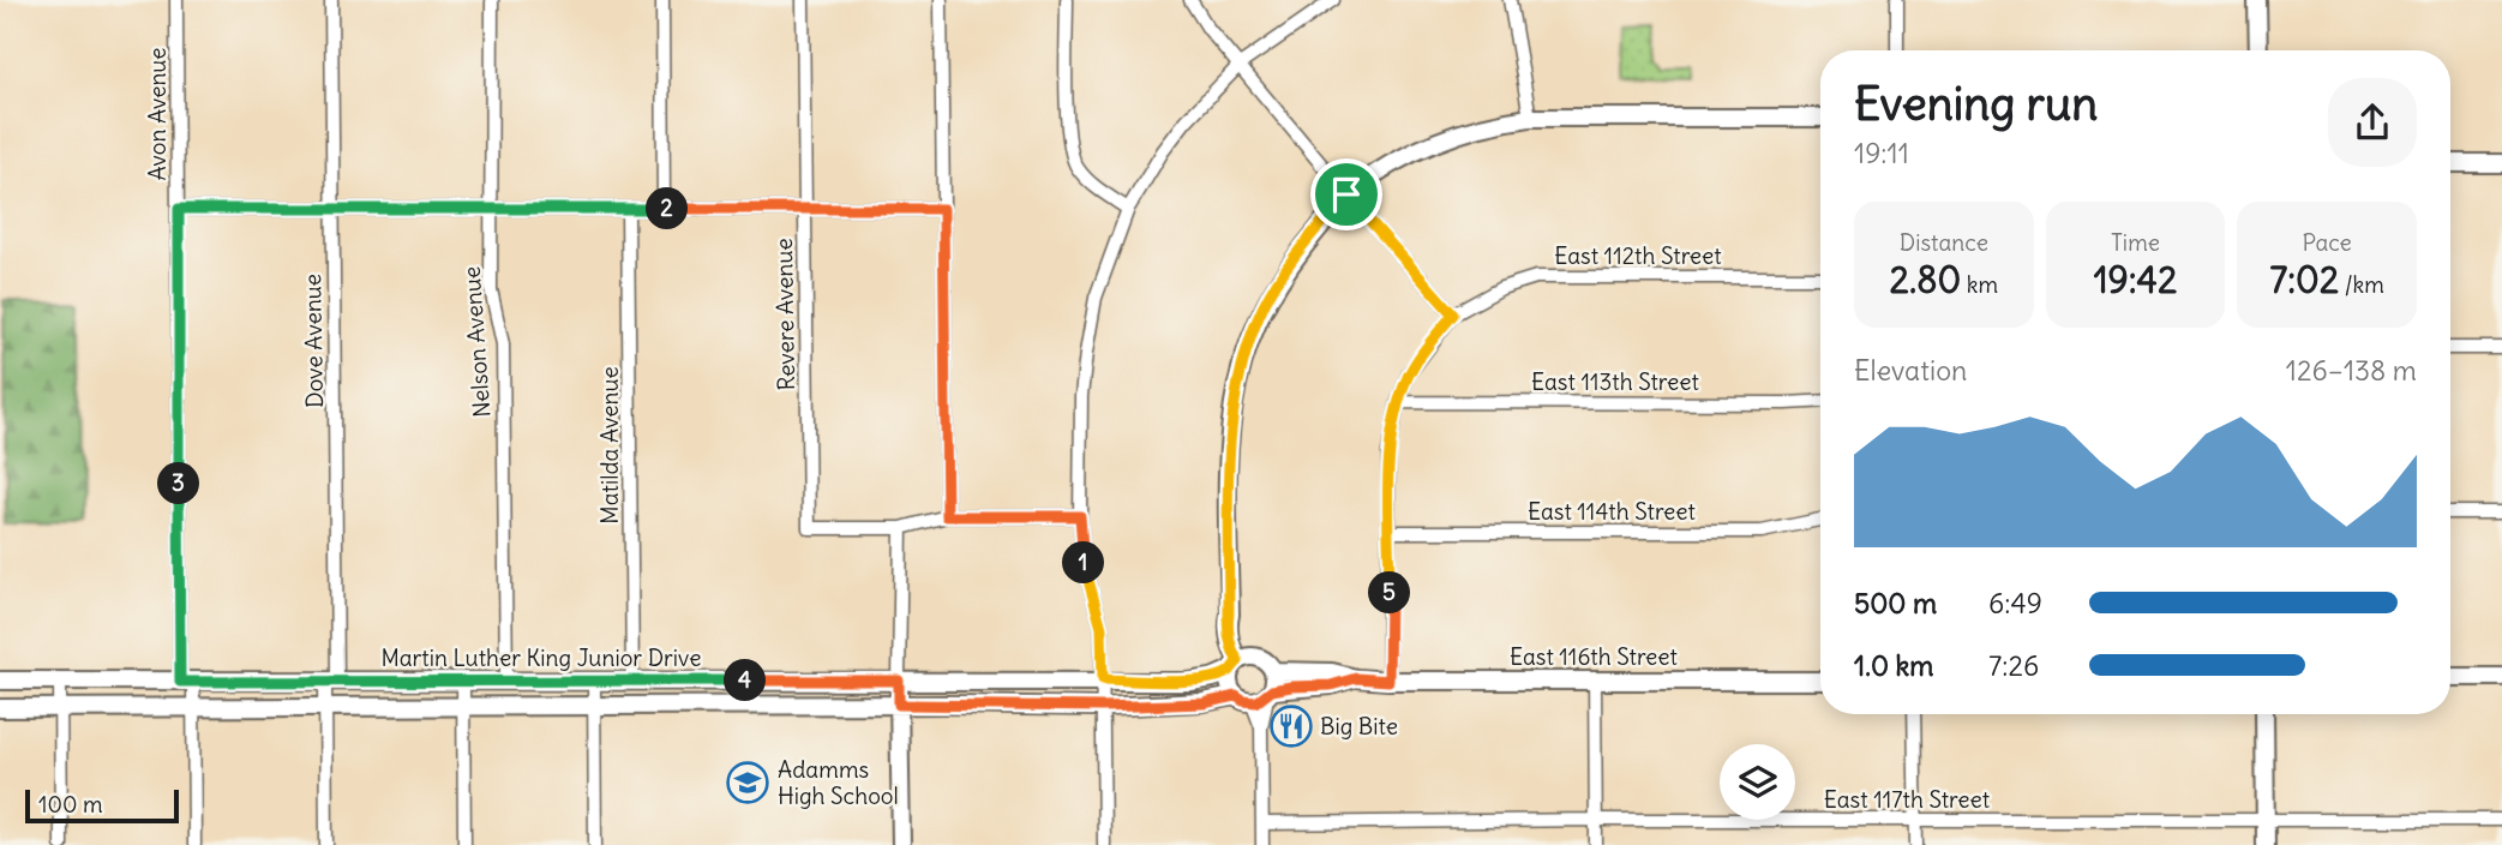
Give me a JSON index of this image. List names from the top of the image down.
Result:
{
  "streets": {
    "main road": ["East 116th Street", "Martin Luther King Junior Drive"],
    "street": [
      "Avon Avenue",
      "East 112th Street",
      "Revere Avenue",
      "Dove Avenue",
      "Nelson Avenue",
      "East 113th Street",
      "Matilda Avenue",
      "East 114th Street",
      "East 117th Street"
    ]
  },
  "crossings": [
    ["Avon Avenue", "Martin Luther King Junior Drive"],
    ["Dove Avenue", "Martin Luther King Junior Drive"],
    ["Nelson Avenue", "Martin Luther King Junior Drive"],
    ["Matilda Avenue", "Martin Luther King Junior Drive"],
    ["East 116th Street", "Martin Luther King Junior Drive"]
  ],
  "places": {
    "restaurant": ["Big Bite"],
    "school or university": ["Adamms High School"]
  },
  "scale_bar": "100 m",
  "page": {
    "heading": ["Evening run", "19:11"],
    "pins": [
      "2",
      "3",
      "1",
      "5",
      "4"
    ],
    "stats": [
      ["Distance", "2.80 km"],
      ["Time", "19:42"],
      ["Pace", "7:02 /km"]
    ],
    "chart": ["Elevation", "126–138 m"],
    "list": [
      {
        "name": "500 m",
        "note": "6:49"
      },
      {
        "name": "1.0 km",
        "note": "7:26"
      }
    ],
    "scale": "100 m"
  }
}
